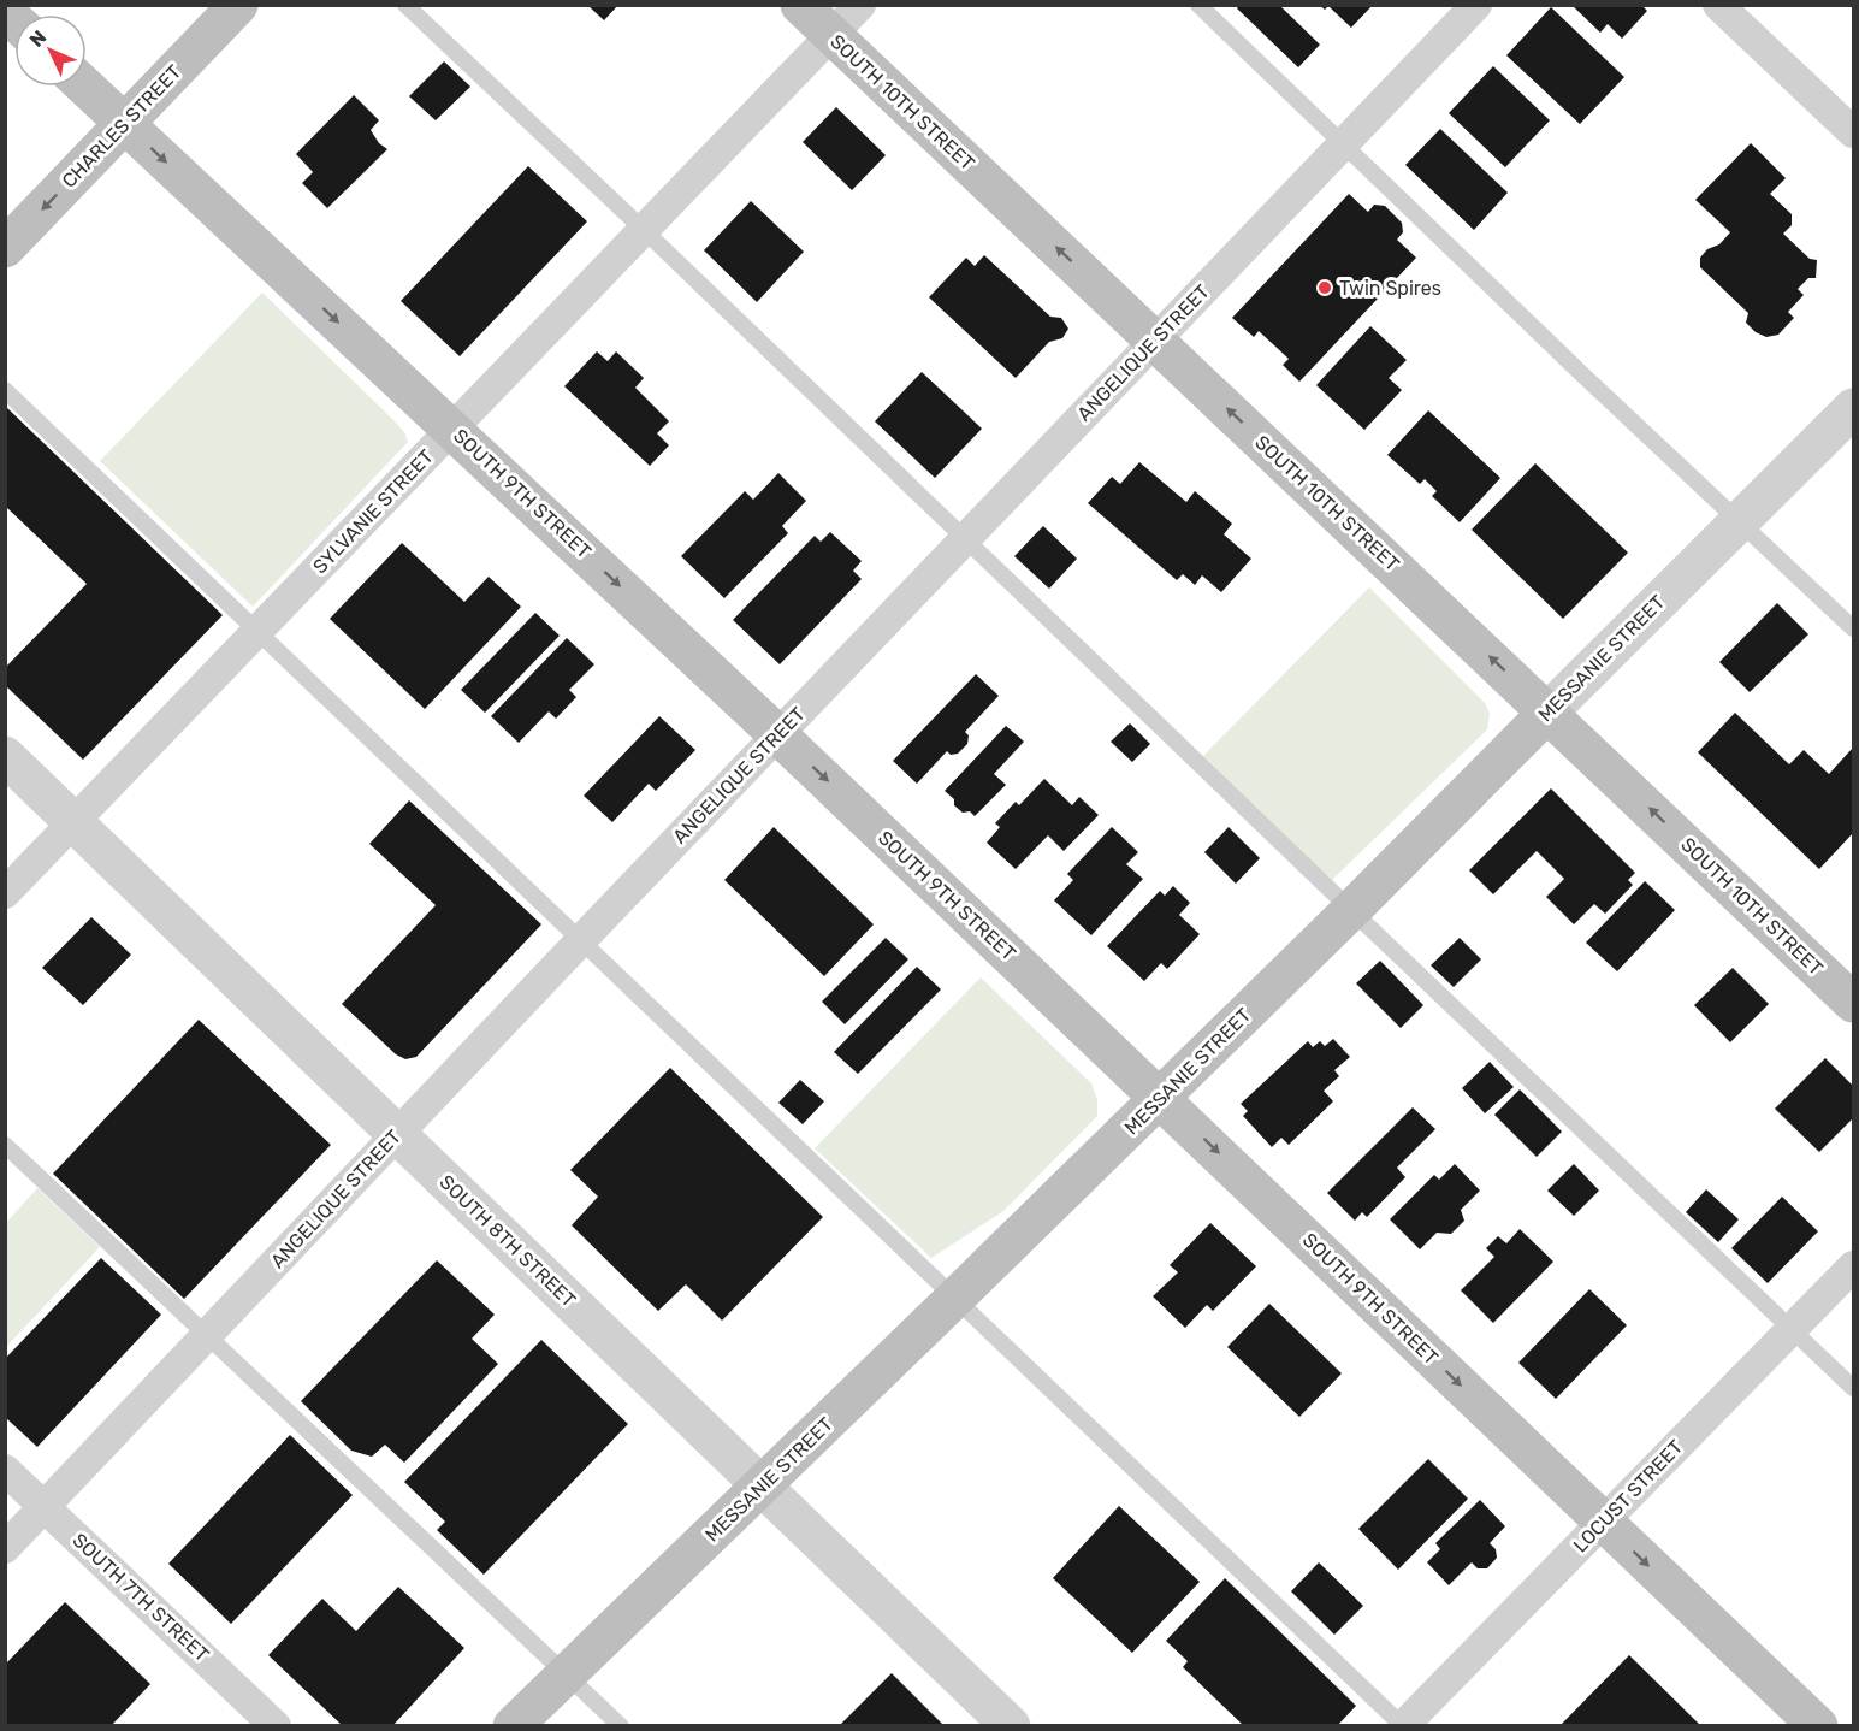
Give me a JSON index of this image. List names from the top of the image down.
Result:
{
  "streets": {
    "main road": [
      "SOUTH 10TH STREET",
      "CHARLES STREET",
      "SOUTH 9TH STREET",
      "MESSANIE STREET"
    ],
    "street": [
      "ANGELIQUE STREET",
      "SYLVANIE STREET",
      "SOUTH 8TH STREET",
      "LOCUST STREET",
      "SOUTH 7TH STREET"
    ]
  },
  "crossings": [
    ["SOUTH 10TH STREET", "ANGELIQUE STREET"],
    ["SOUTH 10TH STREET", "SYLVANIE STREET"],
    ["SOUTH 10TH STREET", "MESSANIE STREET"],
    ["CHARLES STREET", "SOUTH 9TH STREET"],
    ["ANGELIQUE STREET", "SOUTH 9TH STREET"],
    ["ANGELIQUE STREET", "SOUTH 8TH STREET"],
    ["ANGELIQUE STREET", "SOUTH 7TH STREET"],
    ["SOUTH 9TH STREET", "SYLVANIE STREET"],
    ["SOUTH 9TH STREET", "MESSANIE STREET"],
    ["SOUTH 9TH STREET", "LOCUST STREET"],
    ["SYLVANIE STREET", "SOUTH 8TH STREET"],
    ["MESSANIE STREET", "SOUTH 8TH STREET"]
  ],
  "one_way": ["SOUTH 10TH STREET", "CHARLES STREET", "SOUTH 9TH STREET"],
  "places": ["Twin Spires"],
  "north": "top left"
}
